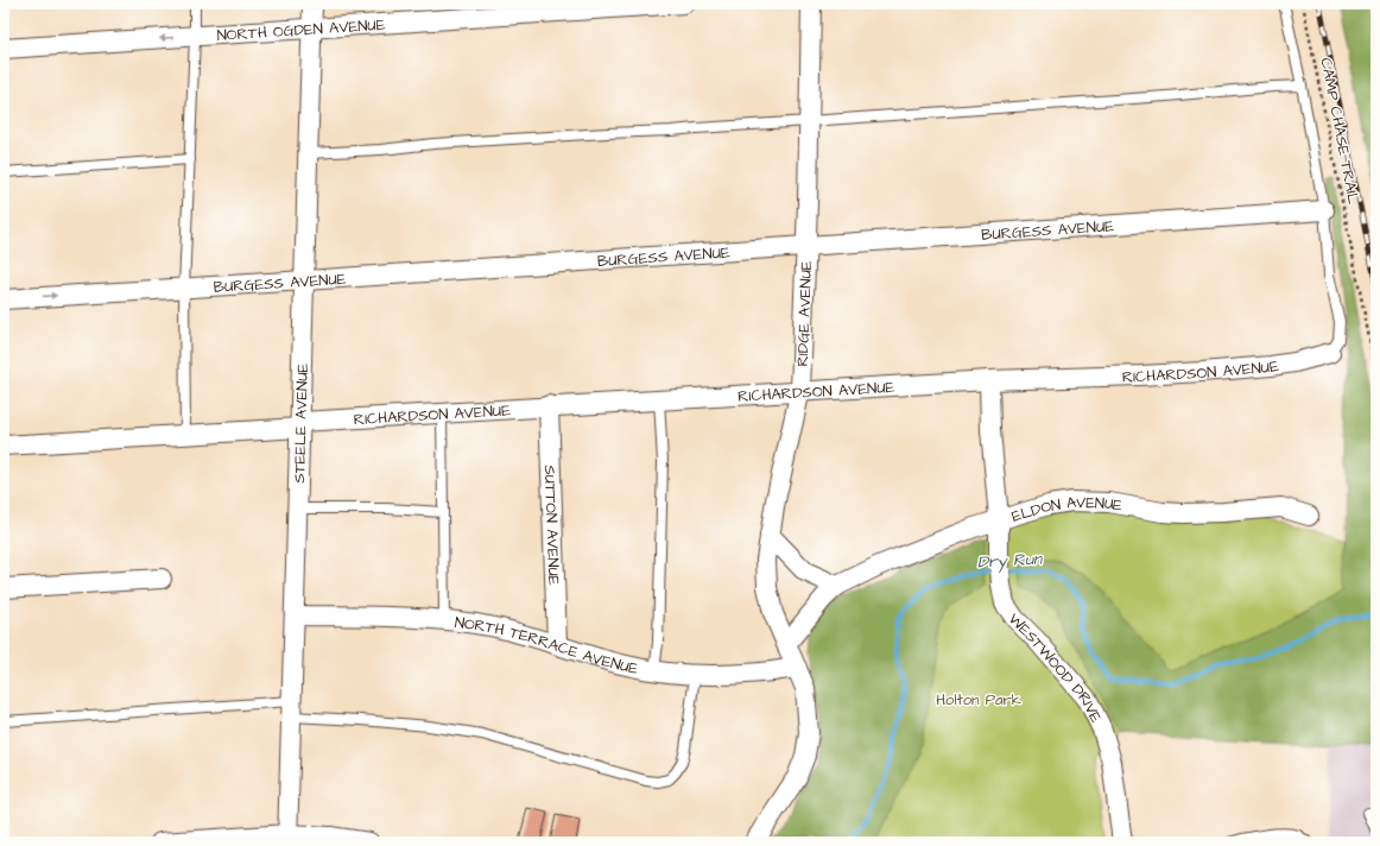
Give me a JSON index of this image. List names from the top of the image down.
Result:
{
  "streets": {
    "street": [
      "NORTH OGDEN AVENUE",
      "BURGESS AVENUE",
      "RIDGE AVENUE",
      "RICHARDSON AVENUE",
      "STEELE AVENUE",
      "ELDON AVENUE",
      "SUTTON AVENUE",
      "NORTH TERRACE AVENUE",
      "WESTWOOD DRIVE"
    ],
    "path": ["CAMP CHASE TRAIL"]
  },
  "crossings": [
    ["NORTH OGDEN AVENUE", "STEELE AVENUE"],
    ["BURGESS AVENUE", "RIDGE AVENUE"],
    ["BURGESS AVENUE", "STEELE AVENUE"],
    ["RIDGE AVENUE", "RICHARDSON AVENUE"],
    ["RIDGE AVENUE", "ELDON AVENUE"],
    ["RICHARDSON AVENUE", "STEELE AVENUE"],
    ["RICHARDSON AVENUE", "SUTTON AVENUE"],
    ["RICHARDSON AVENUE", "WESTWOOD DRIVE"],
    ["STEELE AVENUE", "NORTH TERRACE AVENUE"],
    ["ELDON AVENUE", "WESTWOOD DRIVE"],
    ["SUTTON AVENUE", "NORTH TERRACE AVENUE"]
  ],
  "water": ["Dry Run"],
  "parks": ["Holton Park"]
}
